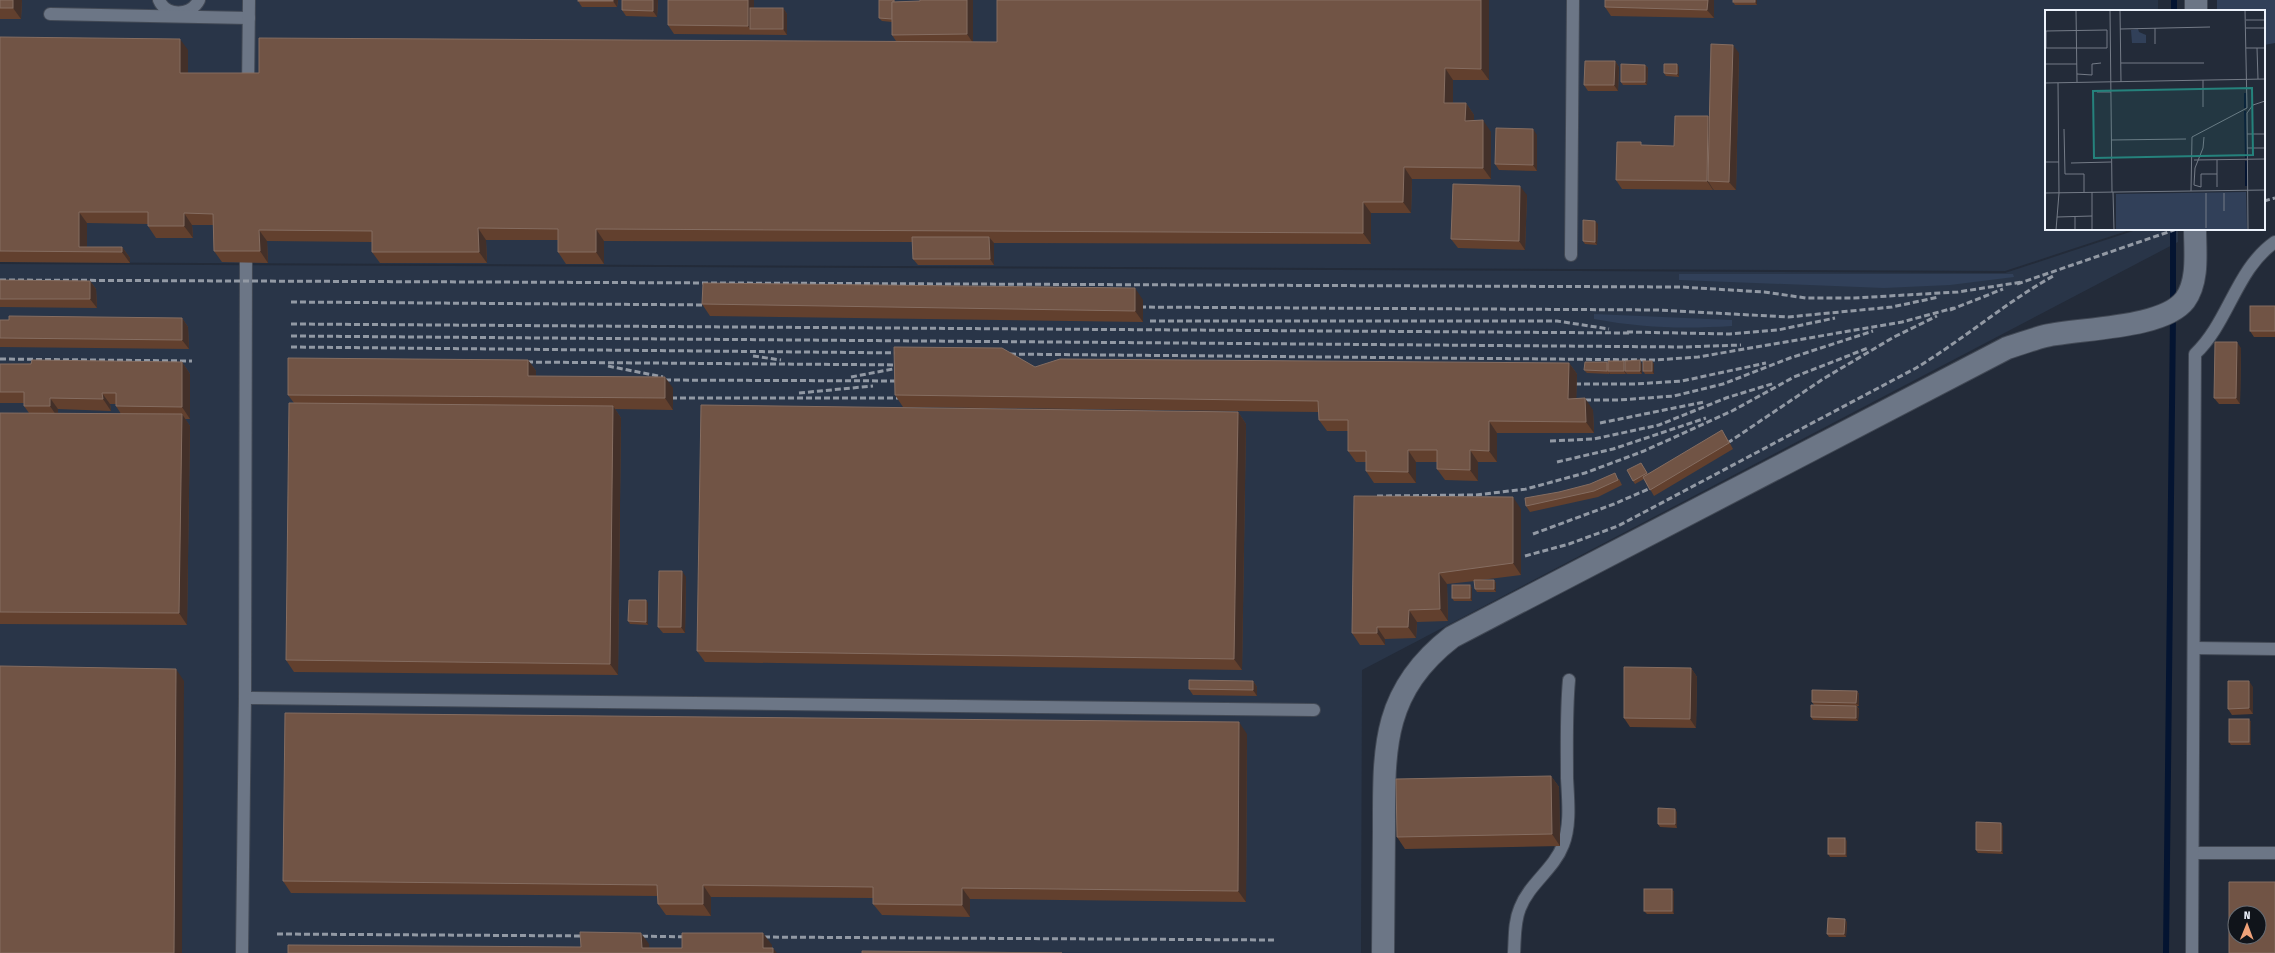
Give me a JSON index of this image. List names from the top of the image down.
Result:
{
  "north": "top"
}
